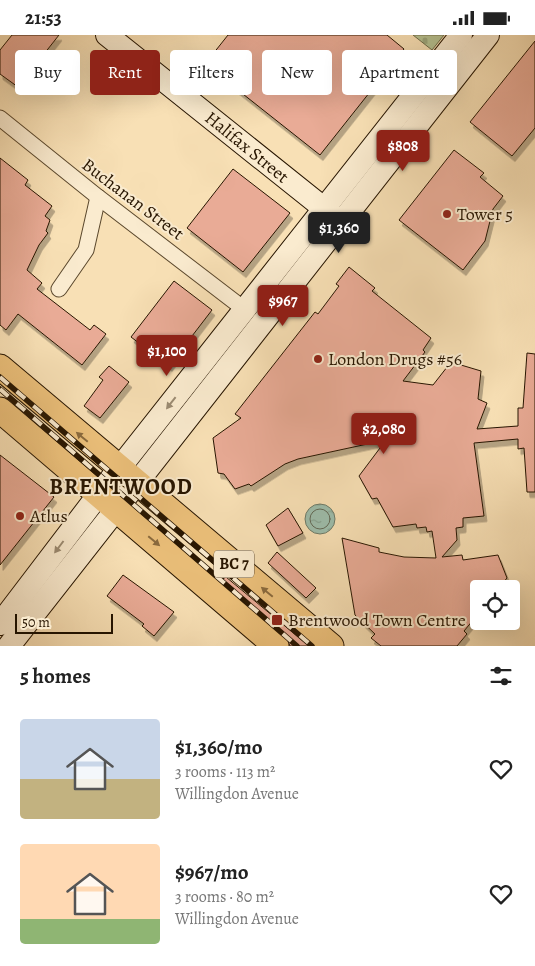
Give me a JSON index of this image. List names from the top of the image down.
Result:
{
  "streets": {
    "main road": ["Halifax Street", "BC 7"],
    "street": ["Buchanan Street"]
  },
  "districts": ["BRENTWOOD"],
  "places": {
    "other": ["Tower 5", "London Drugs #56", "Atlus"],
    "transit": ["Brentwood Town Centre"]
  },
  "scale_bar": "50 m",
  "page": {
    "status": "21:53",
    "chip": [
      "Buy",
      "Rent",
      "Filters",
      "New",
      "Apartment"
    ],
    "price": [
      "$808",
      "$1,360",
      "$967",
      "$1,100",
      "$2,080"
    ],
    "scale": "50 m",
    "heading": "5 homes",
    "list": [
      {
        "name": "$1,360/mo",
        "note": "3 rooms · 113 m² · Willingdon Avenue"
      },
      {
        "name": "$967/mo",
        "note": "3 rooms · 80 m² · Willingdon Avenue"
      }
    ]
  }
}
